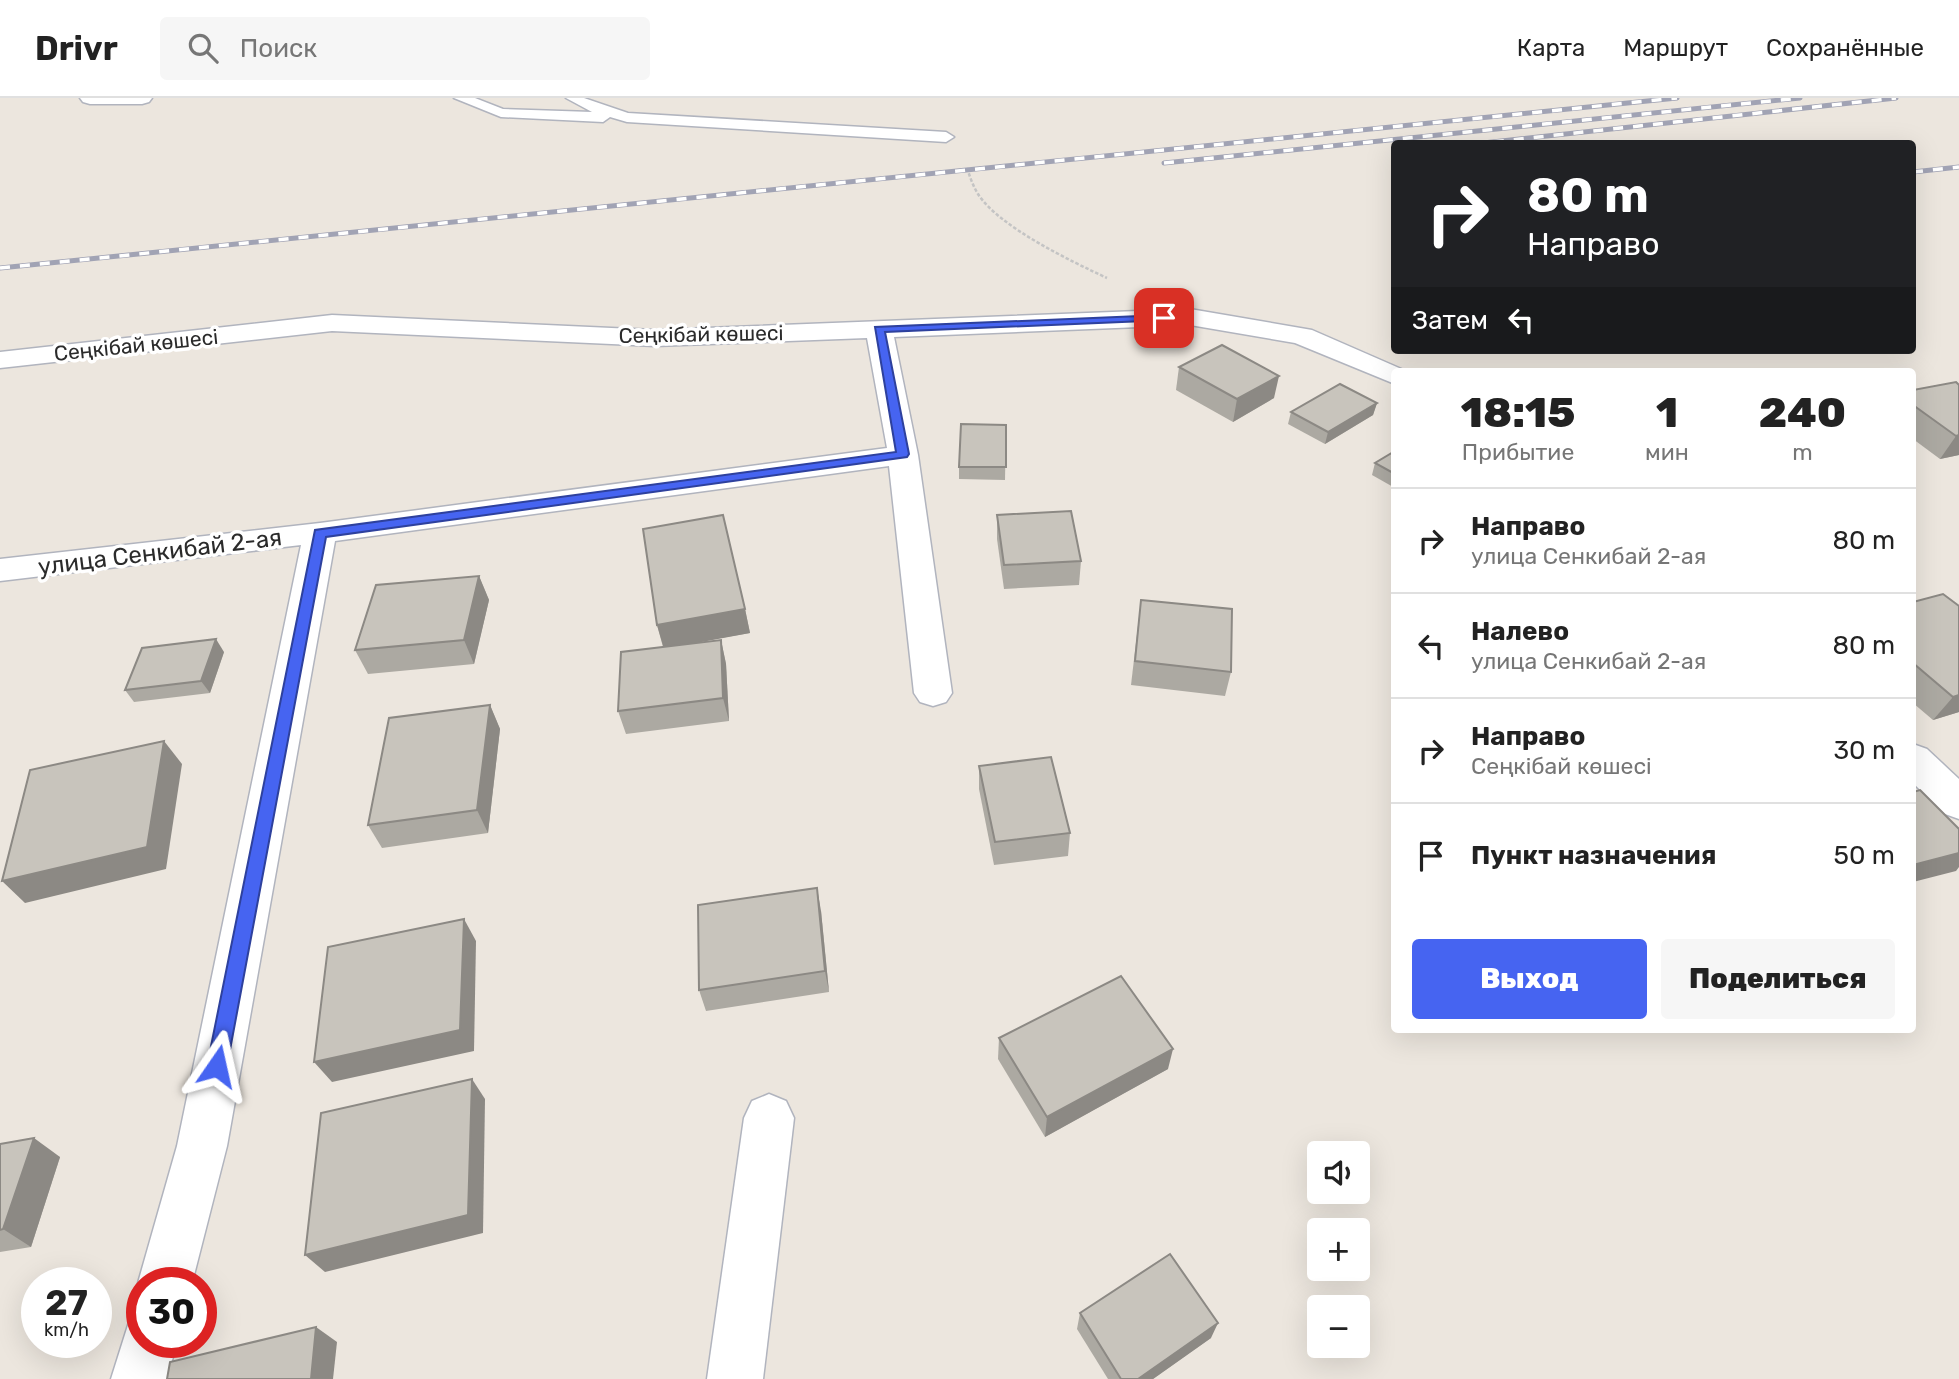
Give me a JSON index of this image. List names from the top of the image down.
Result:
{
  "streets": {
    "street": ["Сеңкібай көшесі", "улица Сенкибай 2-ая"]
  },
  "page": {
    "header": "Drivr",
    "search": "Поиск",
    "nav": ["Карта", "Маршрут", "Сохранённые"],
    "turn": ["80 m", "Направо"],
    "then": "Затем",
    "eta": [
      "18:15",
      "Прибытие",
      "1",
      "мин",
      "240",
      "m"
    ],
    "list": [
      {
        "name": "Направо",
        "note": "улица Сенкибай 2-ая",
        "value": "80 m"
      },
      {
        "name": "Налево",
        "note": "улица Сенкибай 2-ая",
        "value": "80 m"
      },
      {
        "name": "Направо",
        "note": "Сеңкібай көшесі",
        "value": "30 m"
      },
      {
        "name": "Пункт назначения",
        "value": "50 m"
      }
    ],
    "buttons": ["Выход", "Поделиться"],
    "map_buttons": ["+", "−"],
    "speed": "27 km/h",
    "limit": "30"
  }
}
